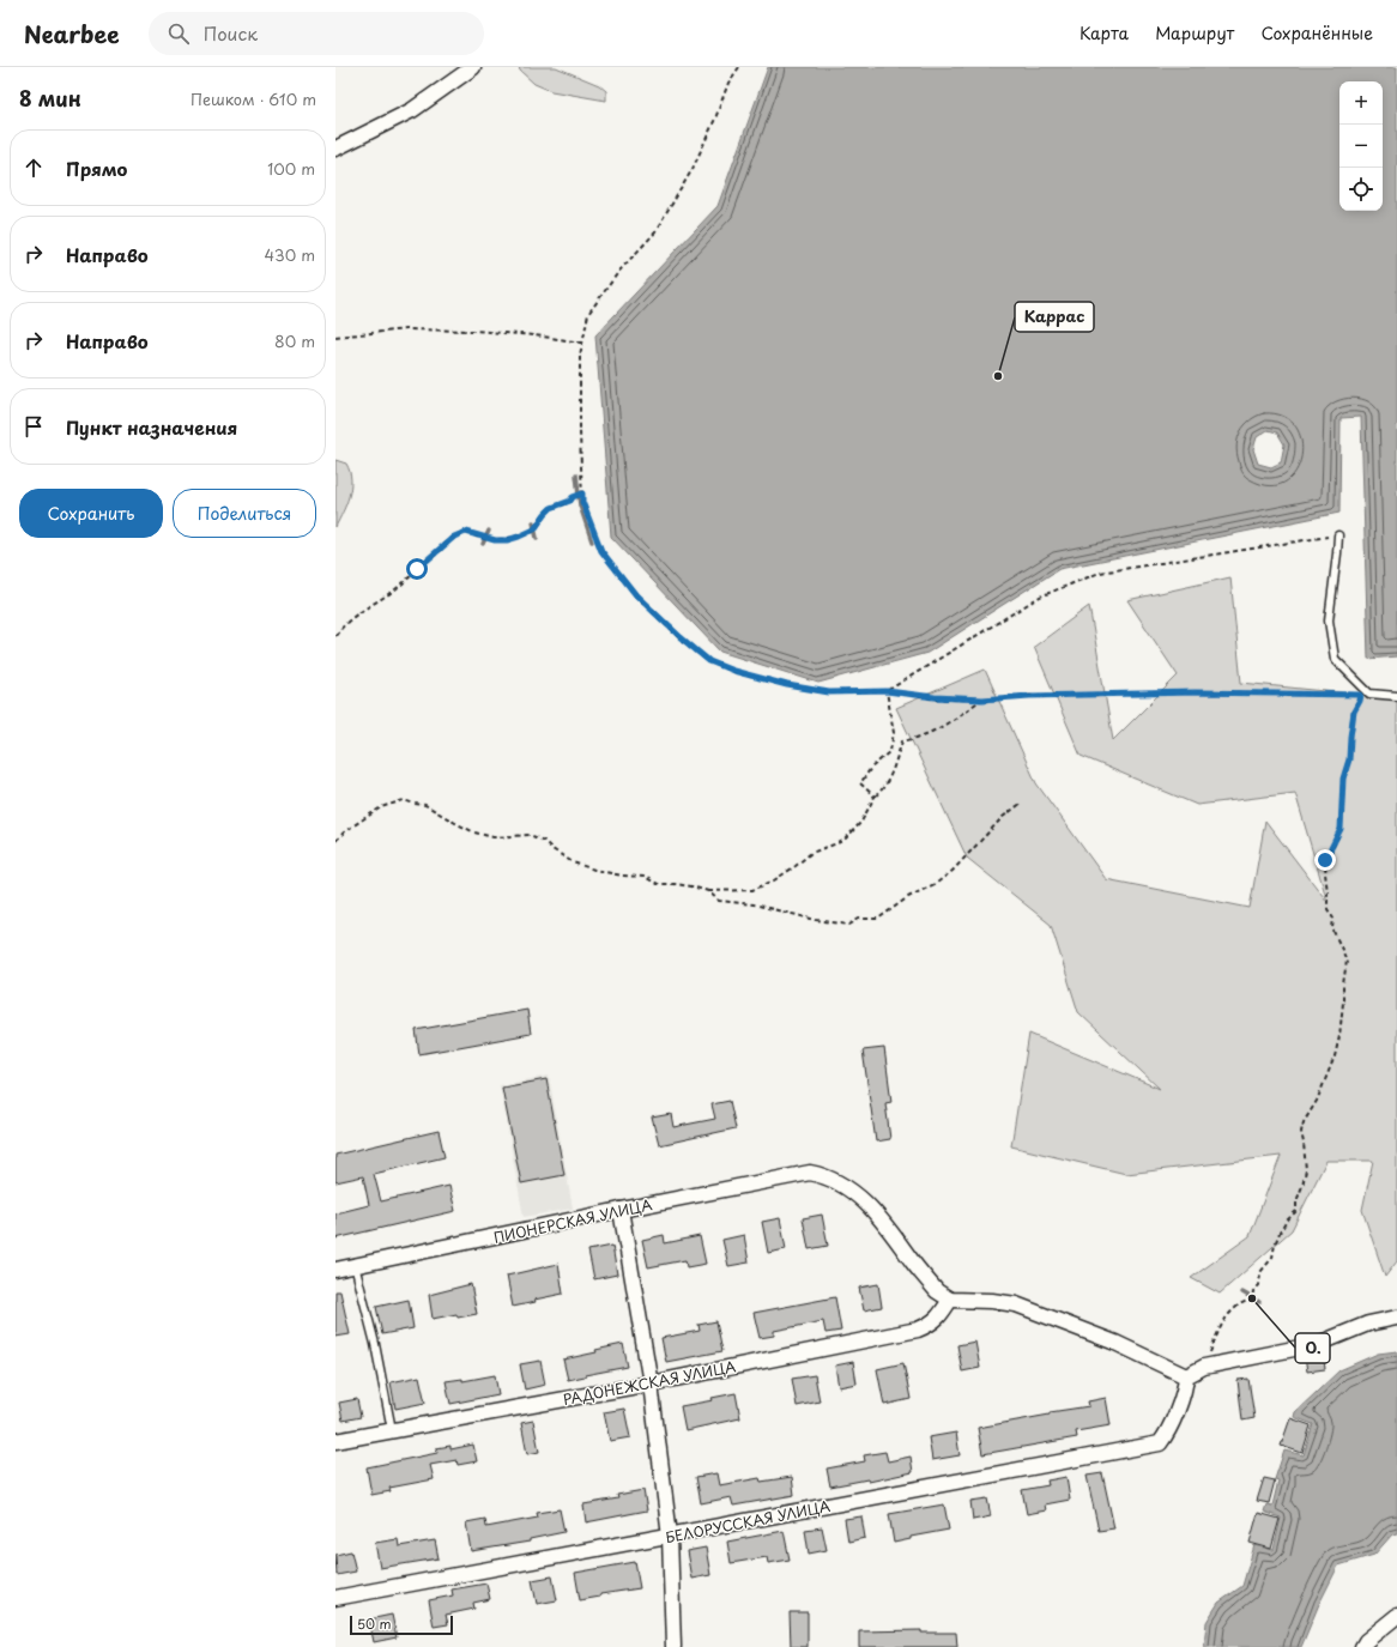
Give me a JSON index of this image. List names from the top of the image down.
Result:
{
  "streets": {
    "street": ["ПИОНЕРСКАЯ УЛИЦА", "РАДОНЕЖСКАЯ УЛИЦА", "БЕЛОРУССКАЯ УЛИЦА"]
  },
  "crossings": [
    ["ПИОНЕРСКАЯ УЛИЦА", "РАДОНЕЖСКАЯ УЛИЦА"]
  ],
  "places": ["Каррас", "0."],
  "scale_bar": "50 m",
  "page": {
    "header": "Nearbee",
    "search": "Поиск",
    "nav": ["Карта", "Маршрут", "Сохранённые"],
    "heading": ["8 мин", "Пешком · 610 m"],
    "map_buttons": ["+", "−"],
    "list": [
      ["Прямо", "100 m"],
      ["Направо", "430 m"],
      ["Направо", "80 m"],
      "Пункт назначения"
    ],
    "buttons": ["Сохранить", "Поделиться"],
    "scale": "50 m"
  }
}
